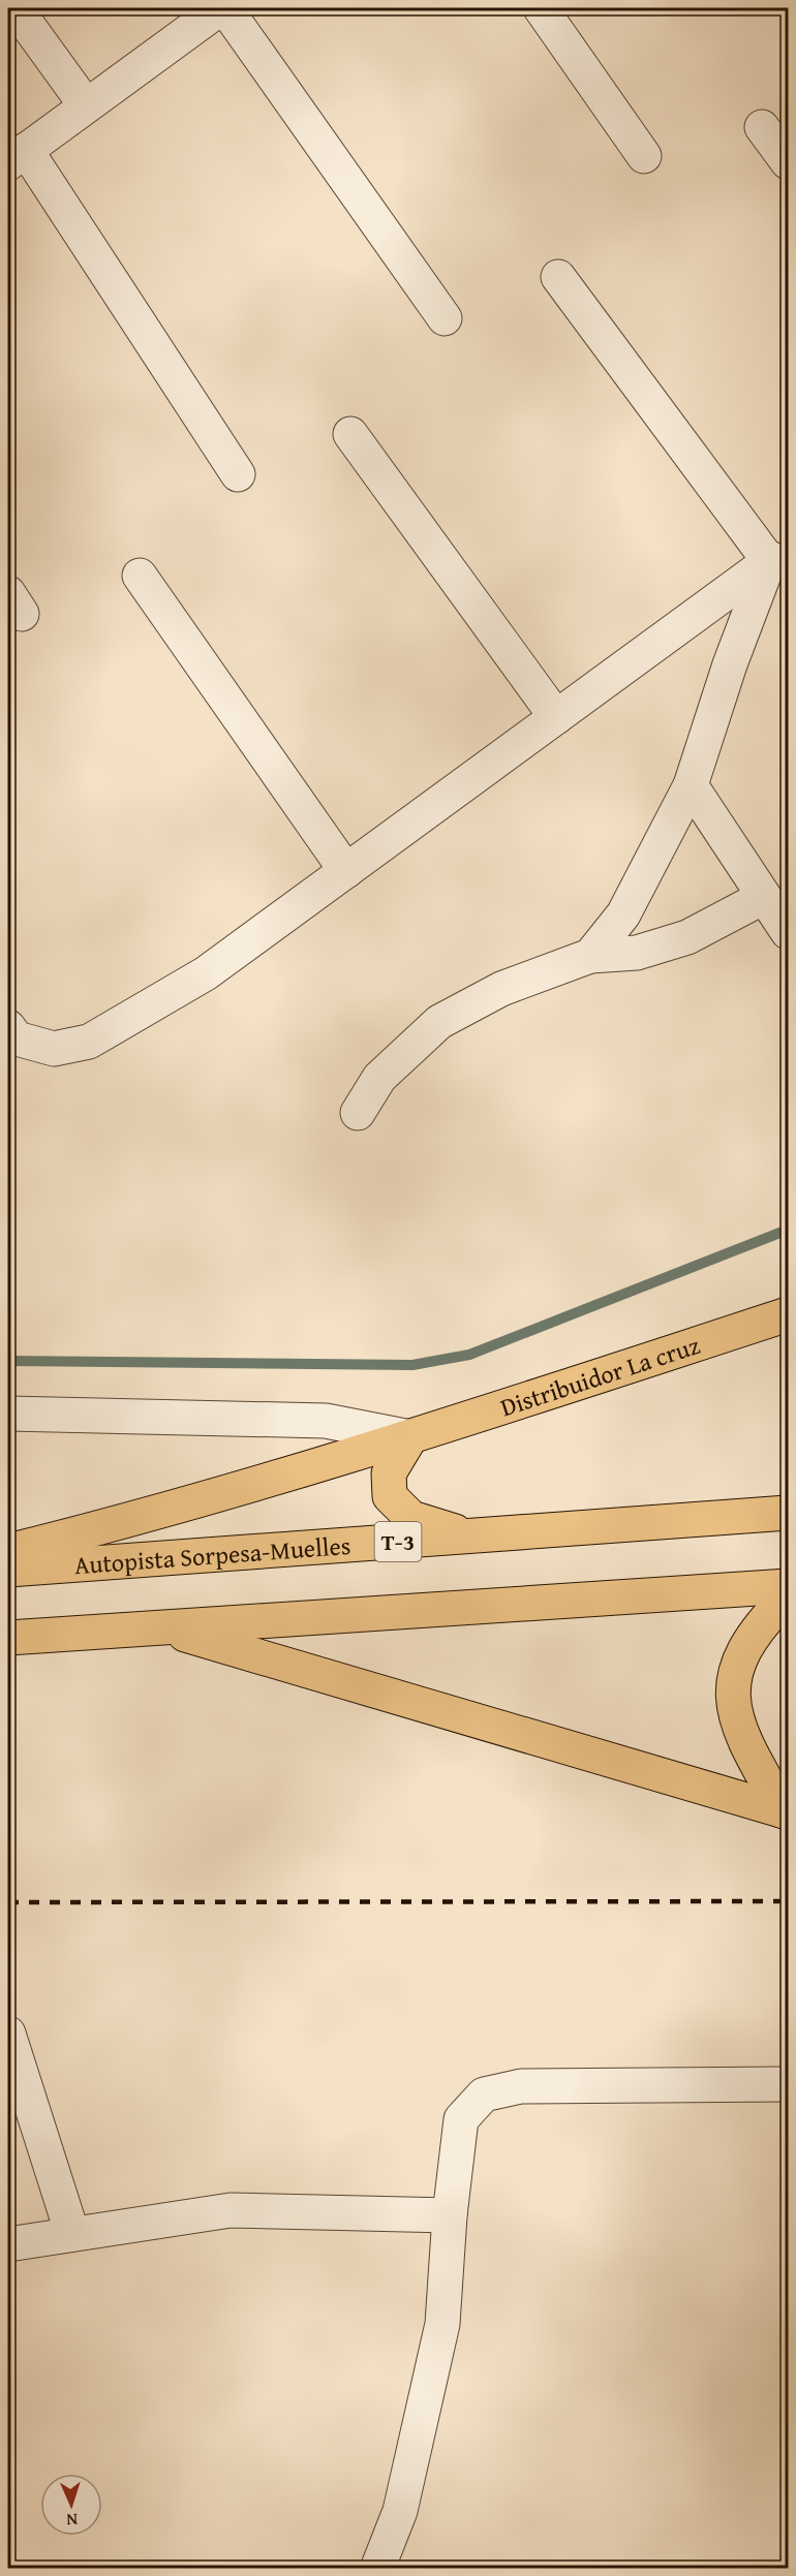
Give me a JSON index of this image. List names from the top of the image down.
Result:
{
  "streets": {
    "main road": ["Distribuidor La cruz", "T-3", "Autopista Sorpesa-Muelles"]
  },
  "north": "bottom"
}
